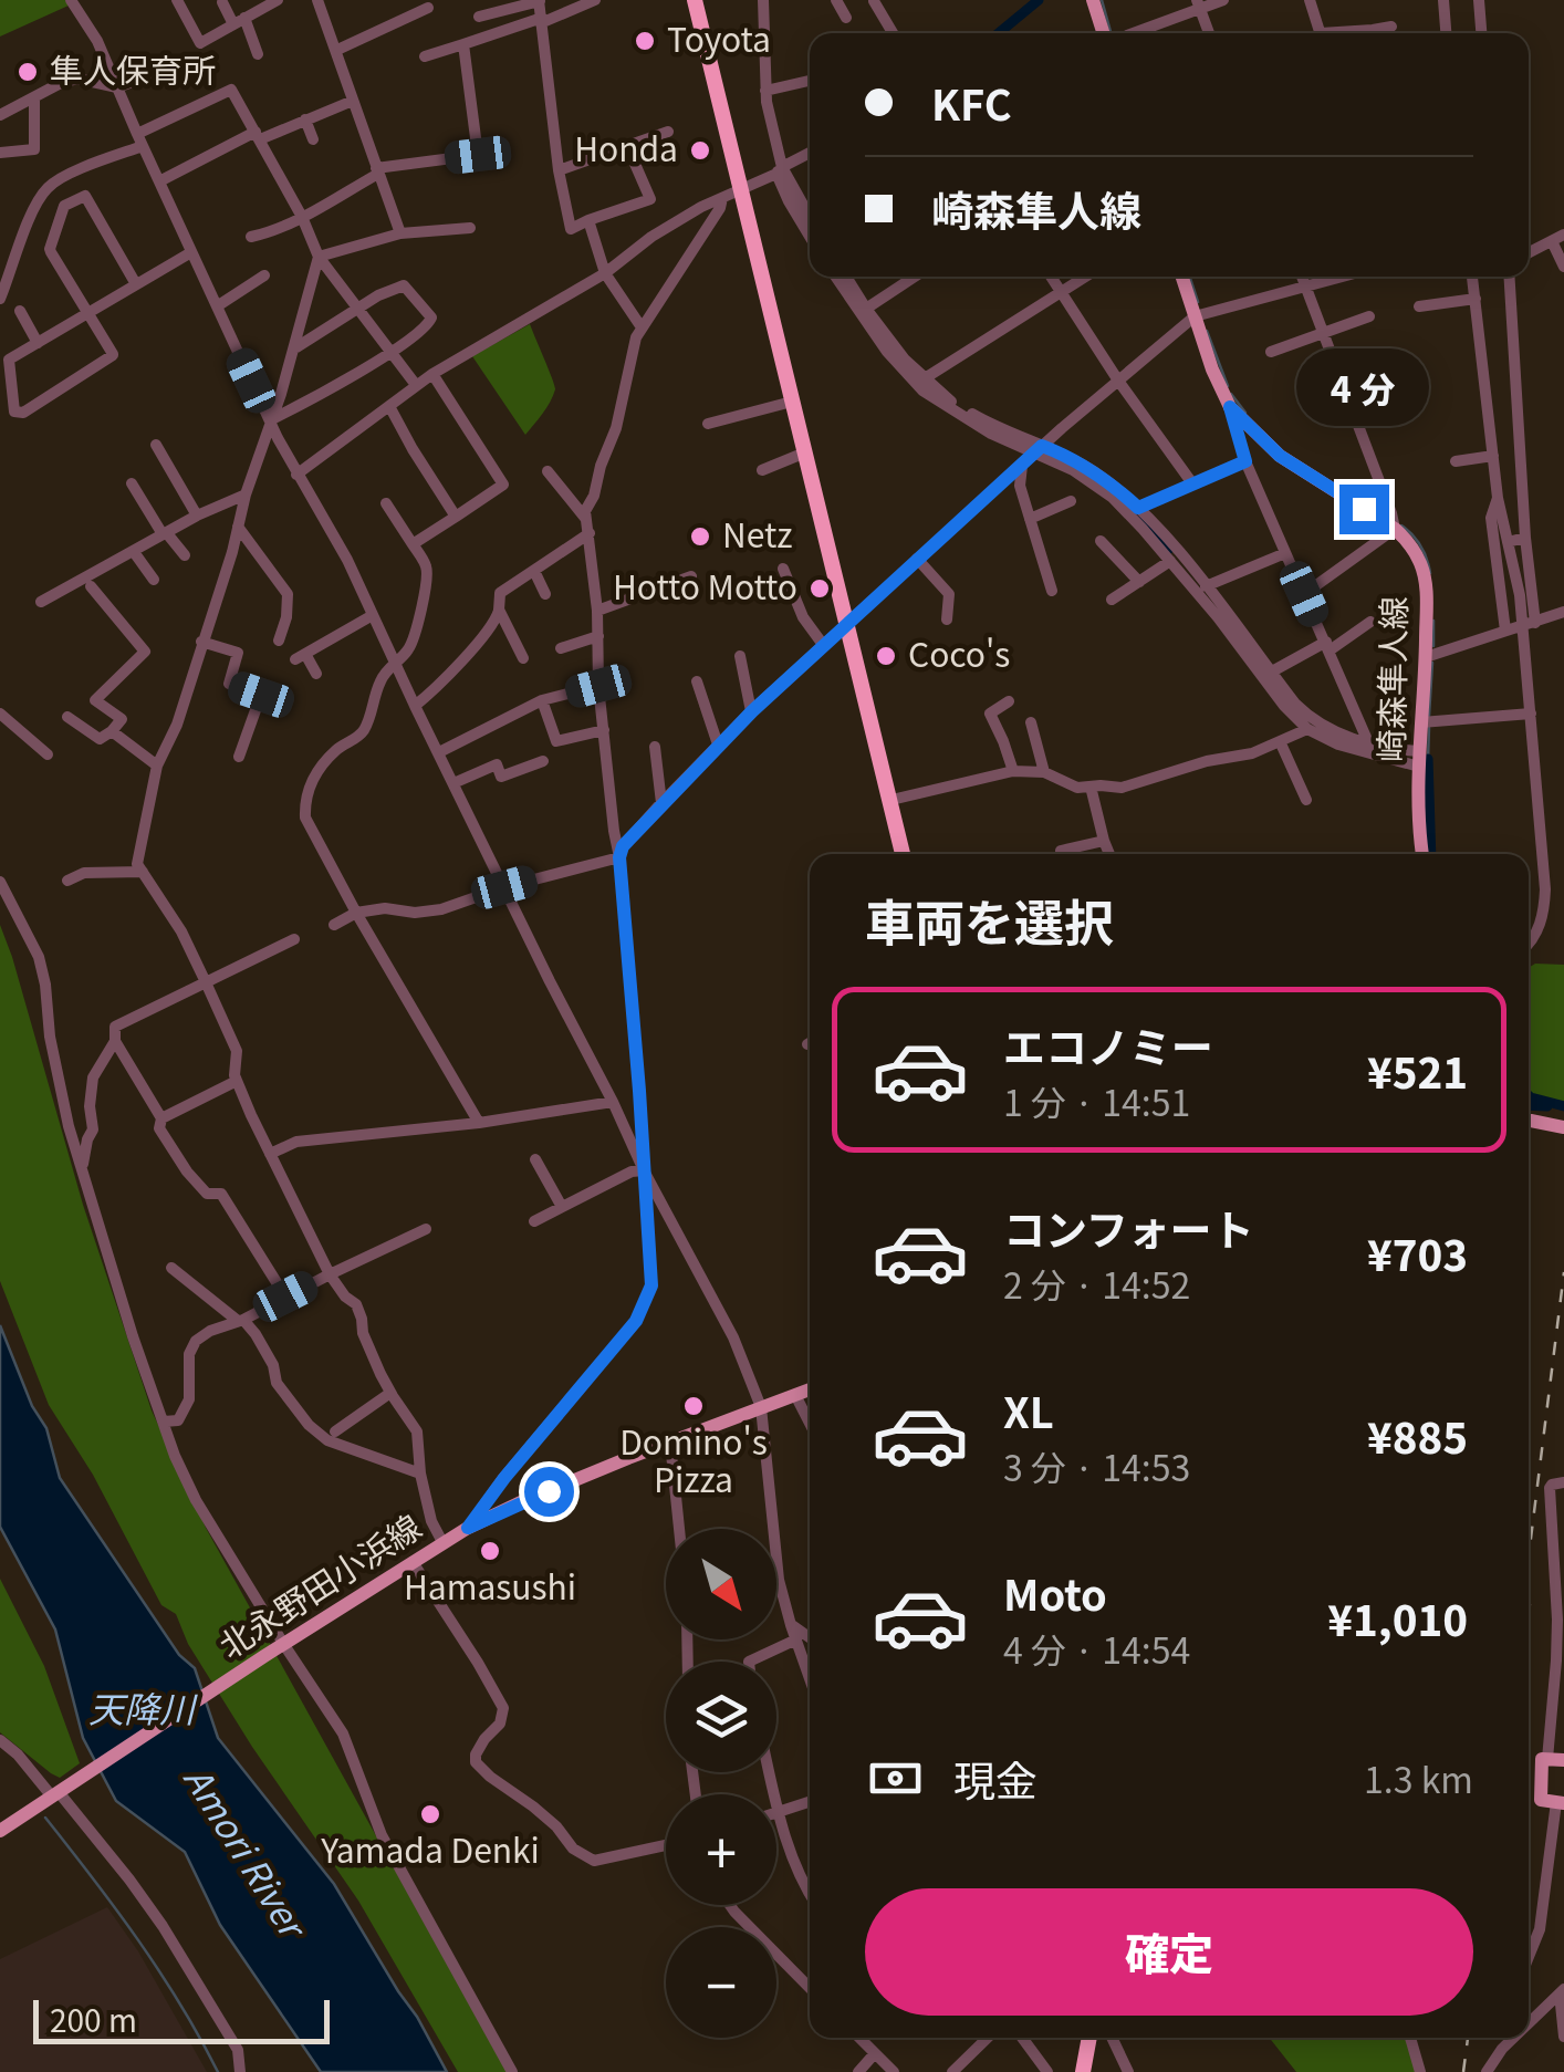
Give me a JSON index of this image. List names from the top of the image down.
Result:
{
  "streets": {
    "main road": ["崎森隼人線", "北永野田小浜線"]
  },
  "water": ["天降川", "Amori River"],
  "places": [
    "Toyota",
    "隼人保育所",
    "Honda",
    "Netz",
    "Hotto Motto",
    "Coco's",
    "Domino's Pizza",
    "Hamasushi",
    "Yamada Denki"
  ],
  "scale_bar": "200 m",
  "north": "bottom right",
  "page": {
    "banner": ["KFC", "崎森隼人線"],
    "bubble": "4 分",
    "heading": "車両を選択",
    "list": [
      {
        "name": "エコノミー",
        "note": "1 分 · 14:51",
        "value": "¥521"
      },
      {
        "name": "コンフォート",
        "note": "2 分 · 14:52",
        "value": "¥703"
      },
      {
        "name": "XL",
        "note": "3 分 · 14:53",
        "value": "¥885"
      },
      {
        "name": "Moto",
        "note": "4 分 · 14:54",
        "value": "¥1,010"
      }
    ],
    "map_buttons": ["+", "−"],
    "pay": ["現金", "1.3 km"],
    "buttons": "確定",
    "scale": "200 m"
  }
}
